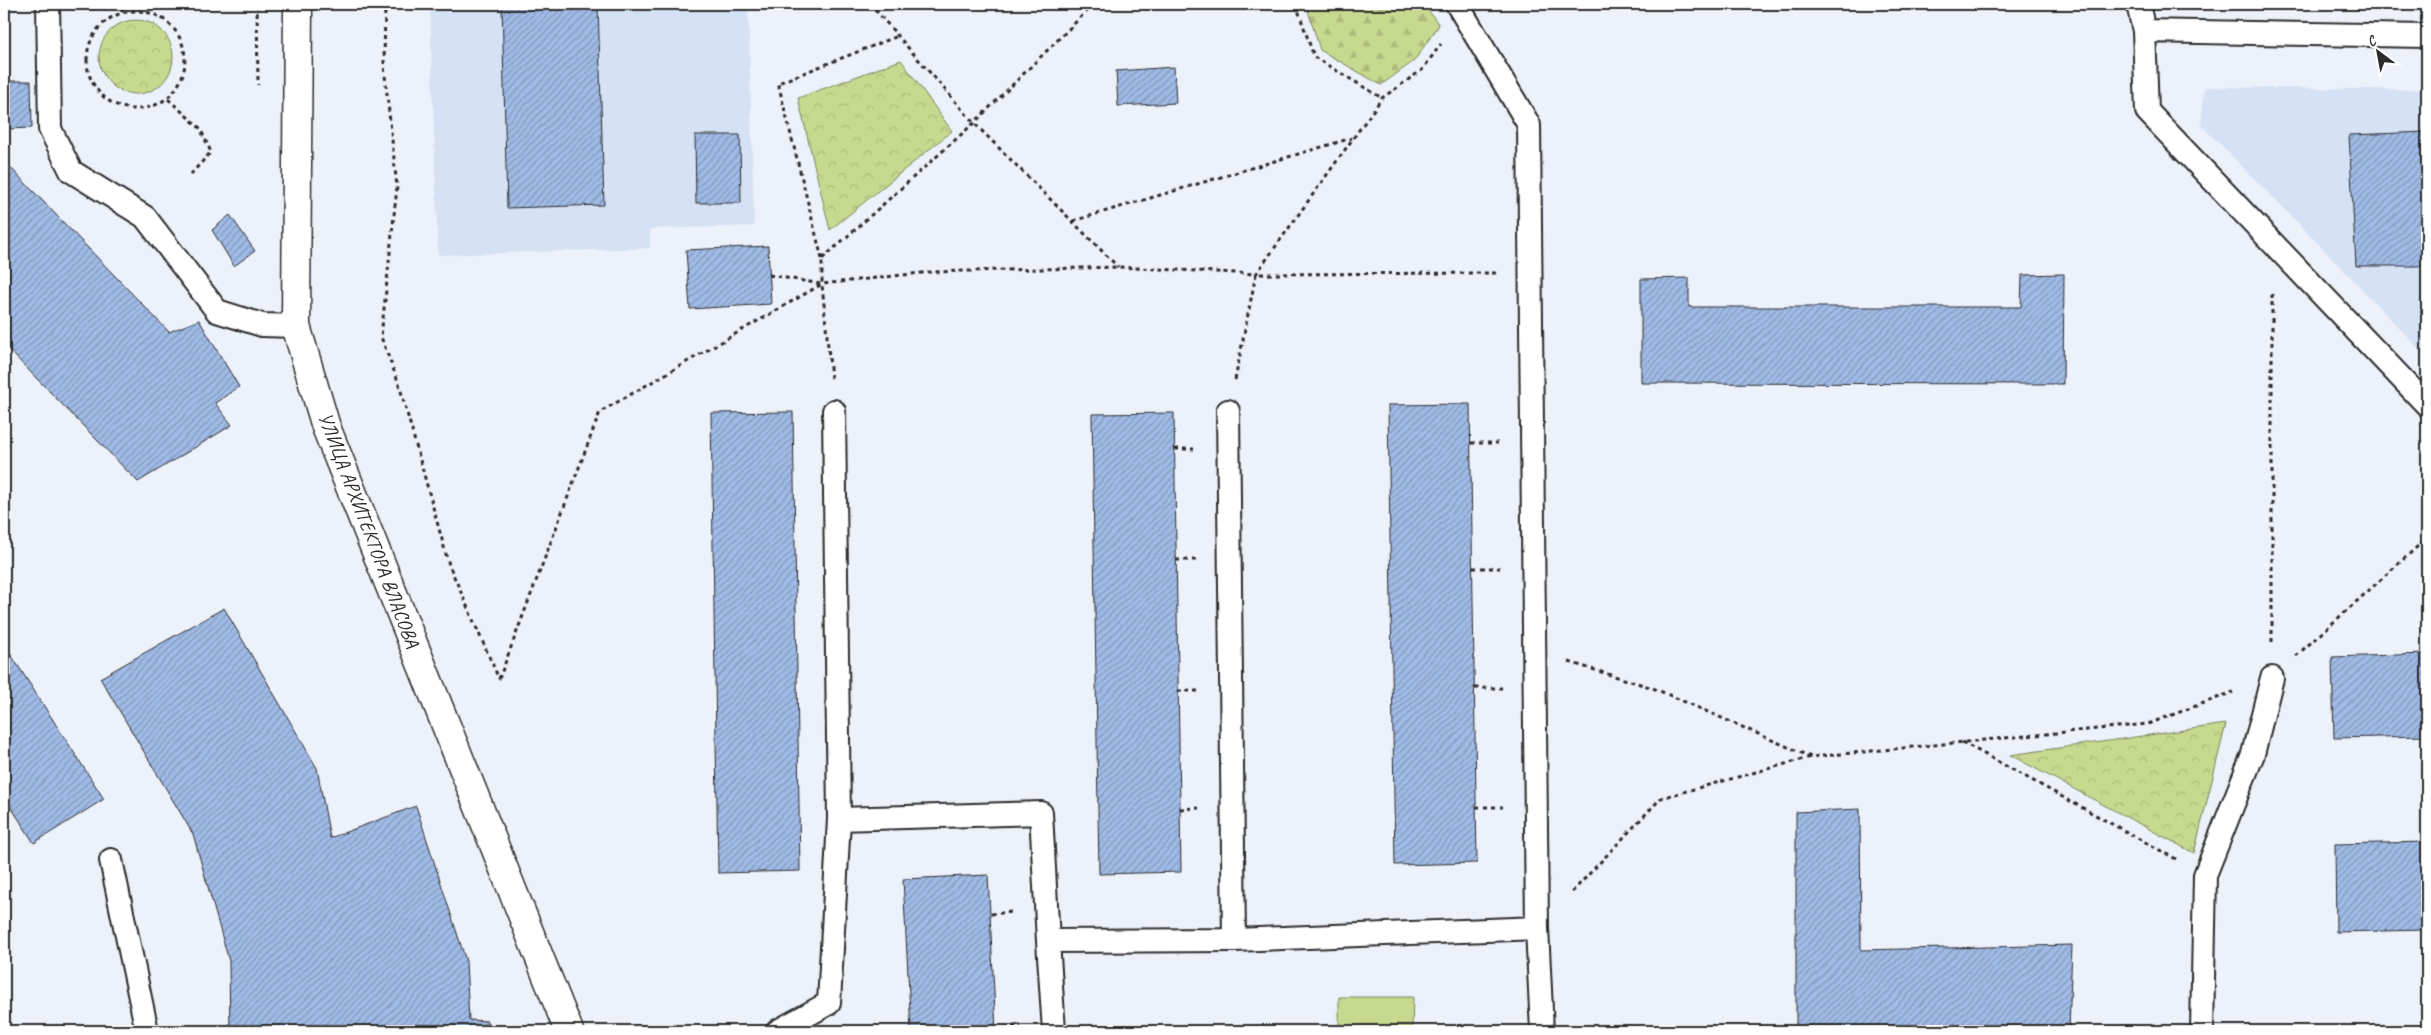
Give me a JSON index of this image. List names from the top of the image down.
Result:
{
  "streets": {
    "street": ["УЛИЦА АРХИТЕКТОРА ВЛАСОВА"]
  },
  "north": "top left"
}
